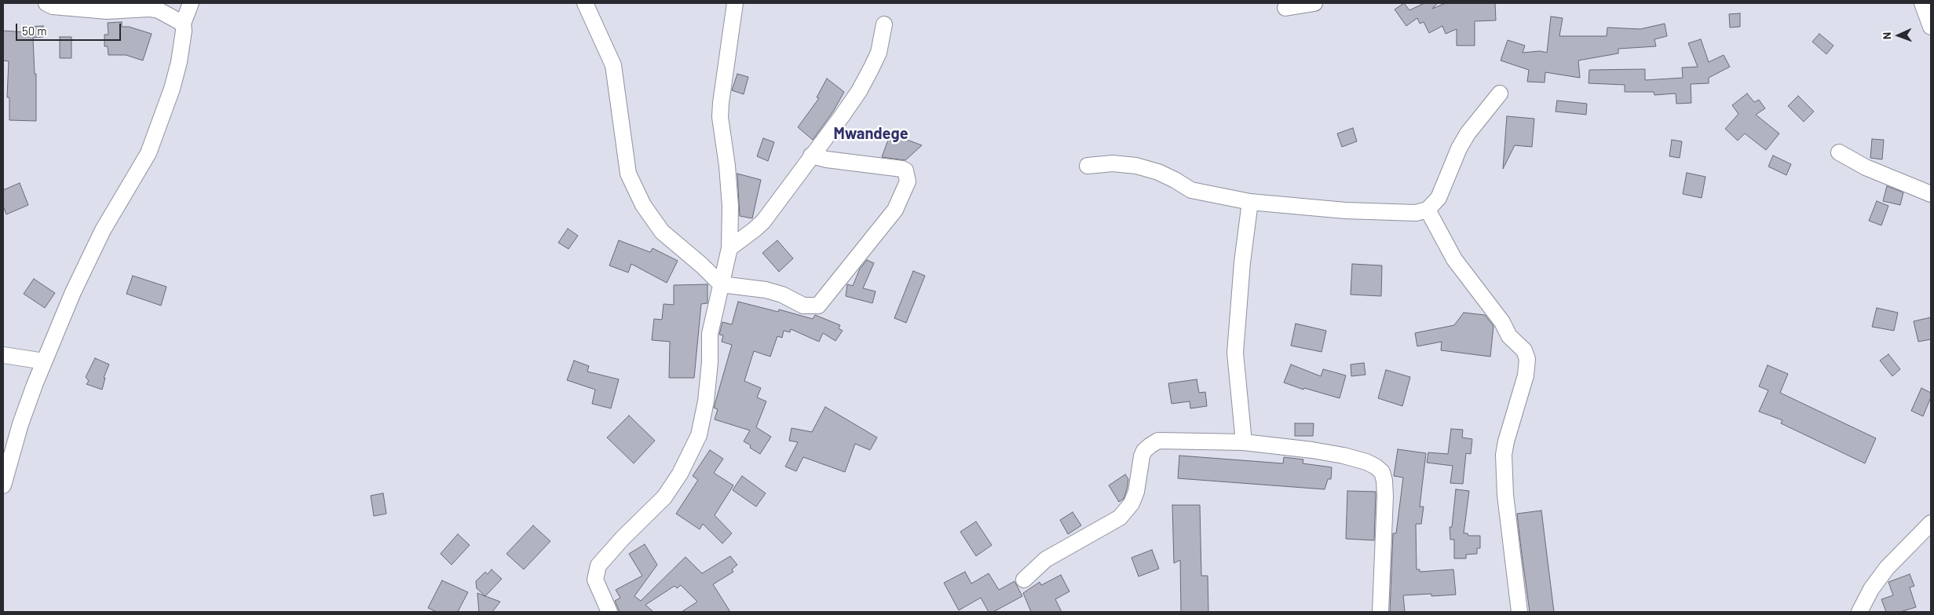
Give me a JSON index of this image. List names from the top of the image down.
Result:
{
  "districts": ["Mwandege"],
  "scale_bar": "50 m",
  "north": "left"
}
